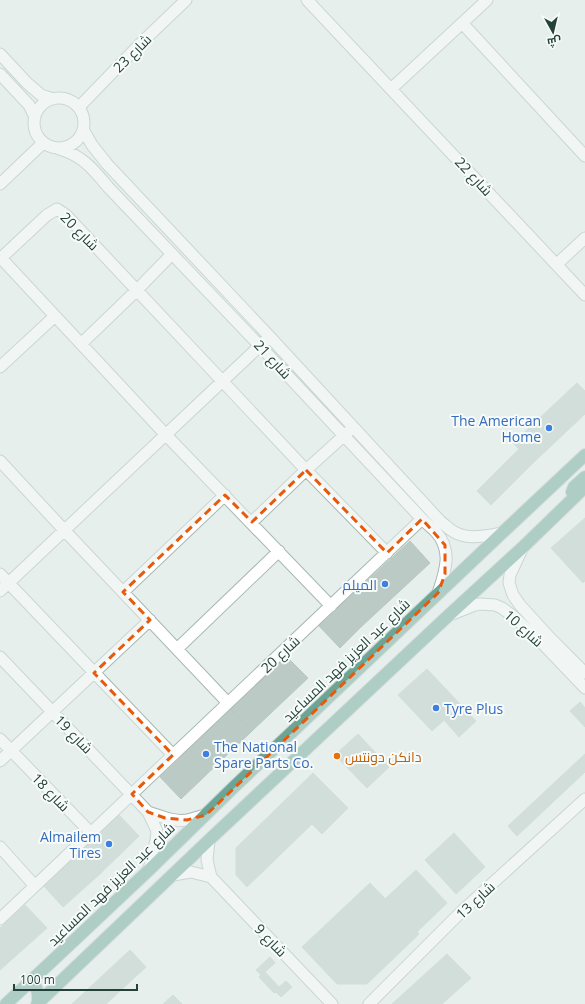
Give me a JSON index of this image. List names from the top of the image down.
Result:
{
  "streets": {
    "main road": ["شارع عبد العزيز فهد المساعيد"],
    "street": [
      "شارع 23",
      "شارع 22",
      "شارع 20",
      "شارع 21",
      "شارع 10",
      "شارع 19",
      "شارع 18",
      "شارع 13",
      "شارع 9"
    ]
  },
  "crossings": [
    ["شارع 23", "شارع 21"],
    ["شارع 20", "شارع 21"],
    ["شارع 20", "شارع 19"],
    ["شارع 21", "شارع عبد العزيز فهد المساعيد"],
    ["شارع عبد العزيز فهد المساعيد", "شارع 19"]
  ],
  "places": [
    "The American Home",
    "الميلم",
    "Tyre Plus",
    "The National Spare Parts Co.",
    "دانكن دونتس",
    "Almailem Tires"
  ],
  "scale_bar": "100 m",
  "north": "bottom"
}
